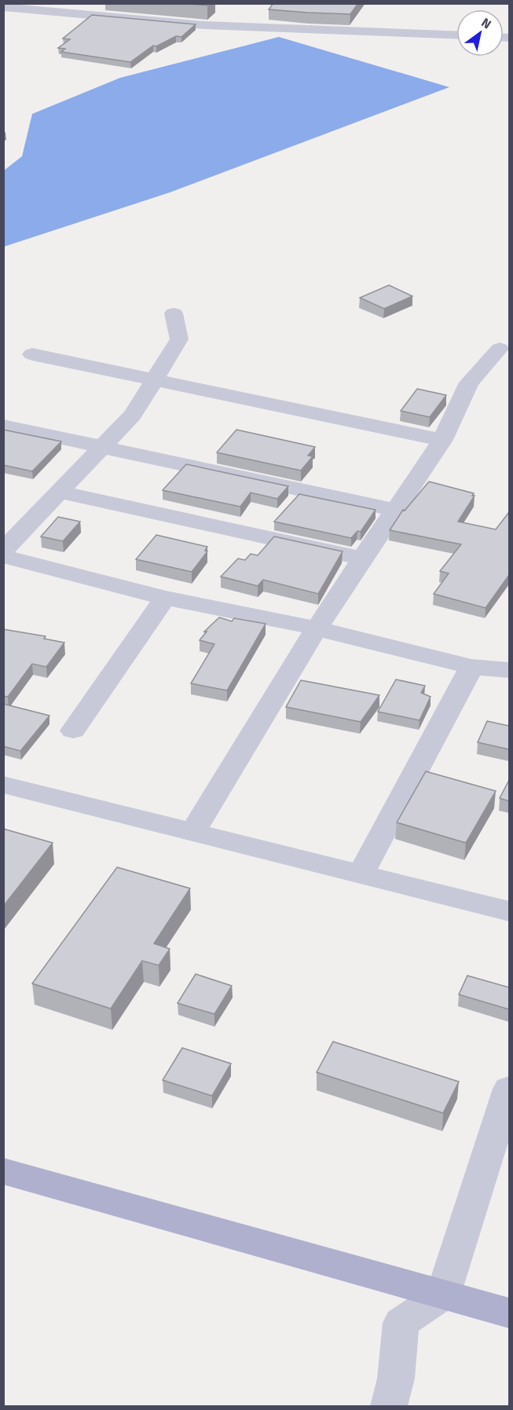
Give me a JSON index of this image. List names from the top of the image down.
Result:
{
  "north": "top right"
}
